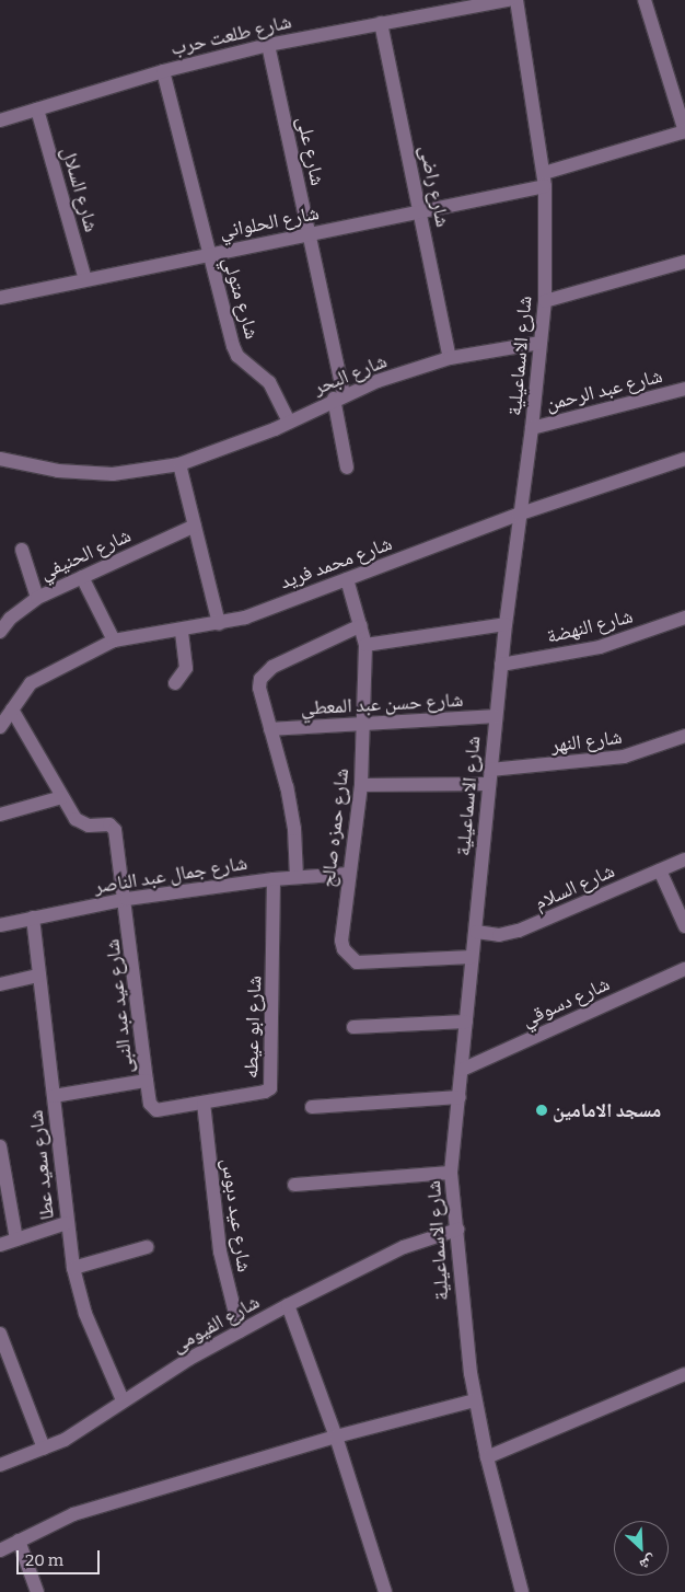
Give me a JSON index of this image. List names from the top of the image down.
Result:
{
  "streets": {
    "street": [
      "شارع طلعت حرب",
      "شارع على",
      "شارع راضى",
      "شارع السلال",
      "شارع الحلواني",
      "شارع متولي",
      "شارع الاسماعيلية",
      "شارع البحر",
      "شارع عبد الرحمن",
      "شارع الحنيفي",
      "شارع محمد فريد",
      "شارع النهضة",
      "شارع حسن عبد المعطي",
      "شارع النهر",
      "شارع حمزه صالح",
      "شارع جمال عبد الناصر",
      "شارع السلام",
      "شارع دسوقي",
      "شارع عيد عبد النبى",
      "شارع ابو عيطه",
      "شارع سعيد عطا",
      "شارع عيد دبوس",
      "شارع الفيومى"
    ]
  },
  "crossings": [
    ["شارع طلعت حرب", "شارع على"],
    ["شارع طلعت حرب", "شارع راضى"],
    ["شارع طلعت حرب", "شارع السلال"],
    ["شارع طلعت حرب", "شارع متولي"],
    ["شارع على", "شارع الحلواني"],
    ["شارع على", "شارع البحر"],
    ["شارع راضى", "شارع الحلواني"],
    ["شارع راضى", "شارع البحر"],
    ["شارع السلال", "شارع الحلواني"],
    ["شارع الحلواني", "شارع متولي"],
    ["شارع الحلواني", "شارع الاسماعيلية"],
    ["شارع متولي", "شارع البحر"],
    ["شارع الاسماعيلية", "شارع البحر"],
    ["شارع الاسماعيلية", "شارع عبد الرحمن"],
    ["شارع الاسماعيلية", "شارع محمد فريد"],
    ["شارع الاسماعيلية", "شارع النهضة"],
    ["شارع الاسماعيلية", "شارع حسن عبد المعطي"],
    ["شارع الاسماعيلية", "شارع النهر"],
    ["شارع الاسماعيلية", "شارع حمزه صالح"],
    ["شارع الاسماعيلية", "شارع السلام"],
    ["شارع الاسماعيلية", "شارع دسوقي"],
    ["شارع الاسماعيلية", "شارع الفيومى"],
    ["شارع محمد فريد", "شارع حمزه صالح"],
    ["شارع حسن عبد المعطي", "شارع حمزه صالح"],
    ["شارع حمزه صالح", "شارع جمال عبد الناصر"],
    ["شارع جمال عبد الناصر", "شارع عيد عبد النبى"],
    ["شارع جمال عبد الناصر", "شارع ابو عيطه"],
    ["شارع جمال عبد الناصر", "شارع سعيد عطا"],
    ["شارع عيد عبد النبى", "شارع ابو عيطه"],
    ["شارع ابو عيطه", "شارع عيد دبوس"],
    ["شارع سعيد عطا", "شارع الفيومى"],
    ["شارع عيد دبوس", "شارع الفيومى"]
  ],
  "places": ["مسجد الامامين"],
  "scale_bar": "20 m",
  "north": "bottom right"
}
